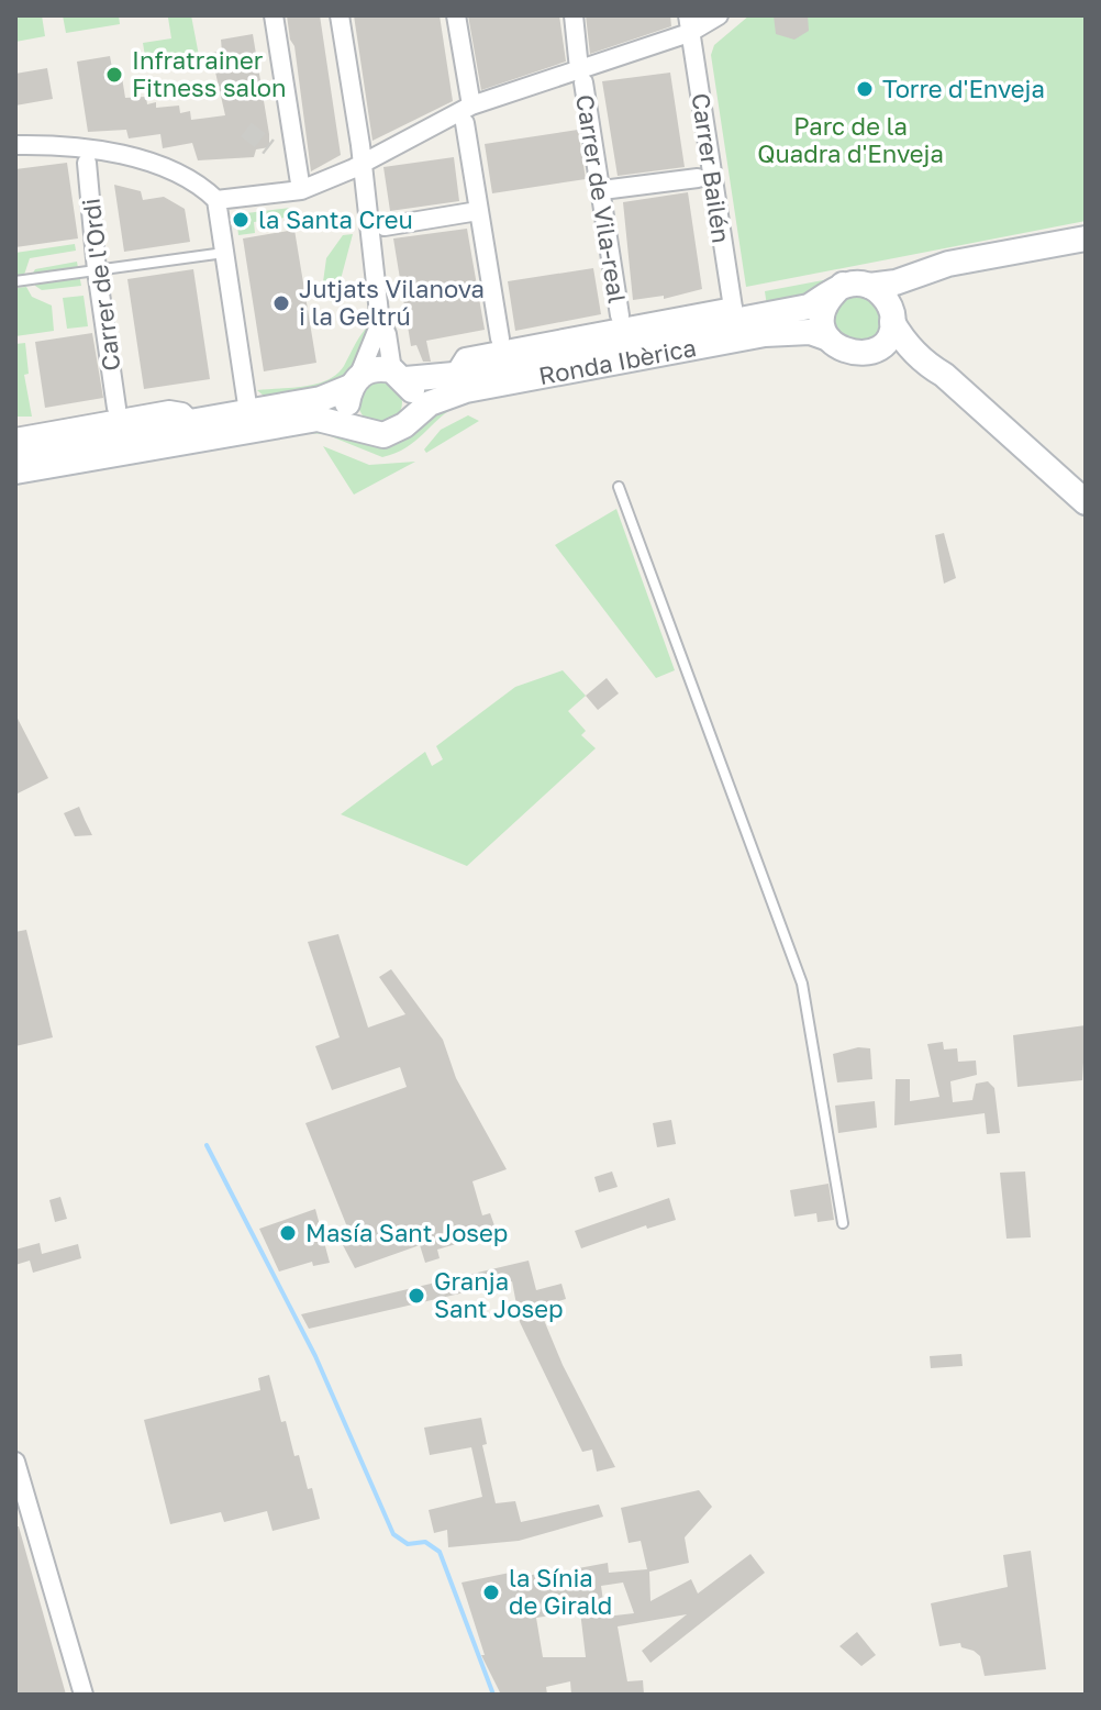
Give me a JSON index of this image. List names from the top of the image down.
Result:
{
  "streets": {
    "street": [
      "Carrer Bailén",
      "Carrer de Vila-real",
      "Carrer de l'Ordi",
      "Ronda Ibèrica"
    ]
  },
  "crossings": [
    ["Carrer Bailén", "Ronda Ibèrica"]
  ],
  "parks": ["Parc de la Quadra d'Enveja"],
  "places": [
    "Infratrainer Fitness salon",
    "Torre d'Enveja",
    "la Santa Creu",
    "Jutjats Vilanova i la Geltrú",
    "Masía Sant Josep",
    "Granja Sant Josep",
    "la Sínia de Girald"
  ]
}
